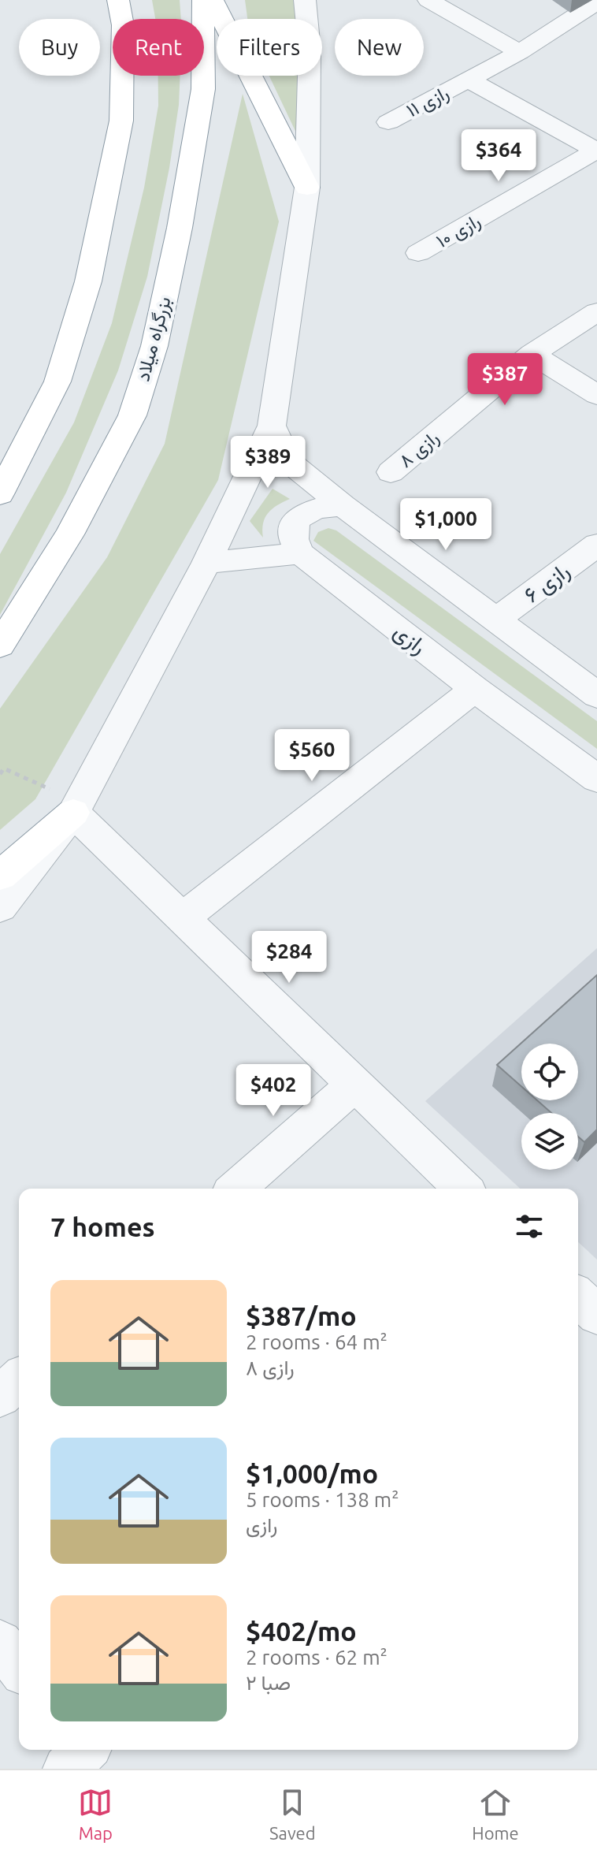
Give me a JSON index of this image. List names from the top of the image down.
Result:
{
  "streets": {
    "highway": ["بزرگراه میلاد"],
    "street": [
      "رازی ۱۱",
      "رازی ۱۰",
      "رازی ۸",
      "رازی ۶",
      "رازی"
    ]
  },
  "page": {
    "chip": [
      "Buy",
      "Rent",
      "Filters",
      "New"
    ],
    "price": [
      "$364",
      "$387",
      "$389",
      "$1,000",
      "$560",
      "$284",
      "$402"
    ],
    "heading": "7 homes",
    "list": [
      {
        "name": "$387/mo",
        "note": "2 rooms · 64 m² · رازی ۸"
      },
      {
        "name": "$1,000/mo",
        "note": "5 rooms · 138 m² · رازی"
      },
      {
        "name": "$402/mo",
        "note": "2 rooms · 62 m² · صبا ۲"
      }
    ],
    "tabs": ["Map", "Saved", "Home"]
  }
}
